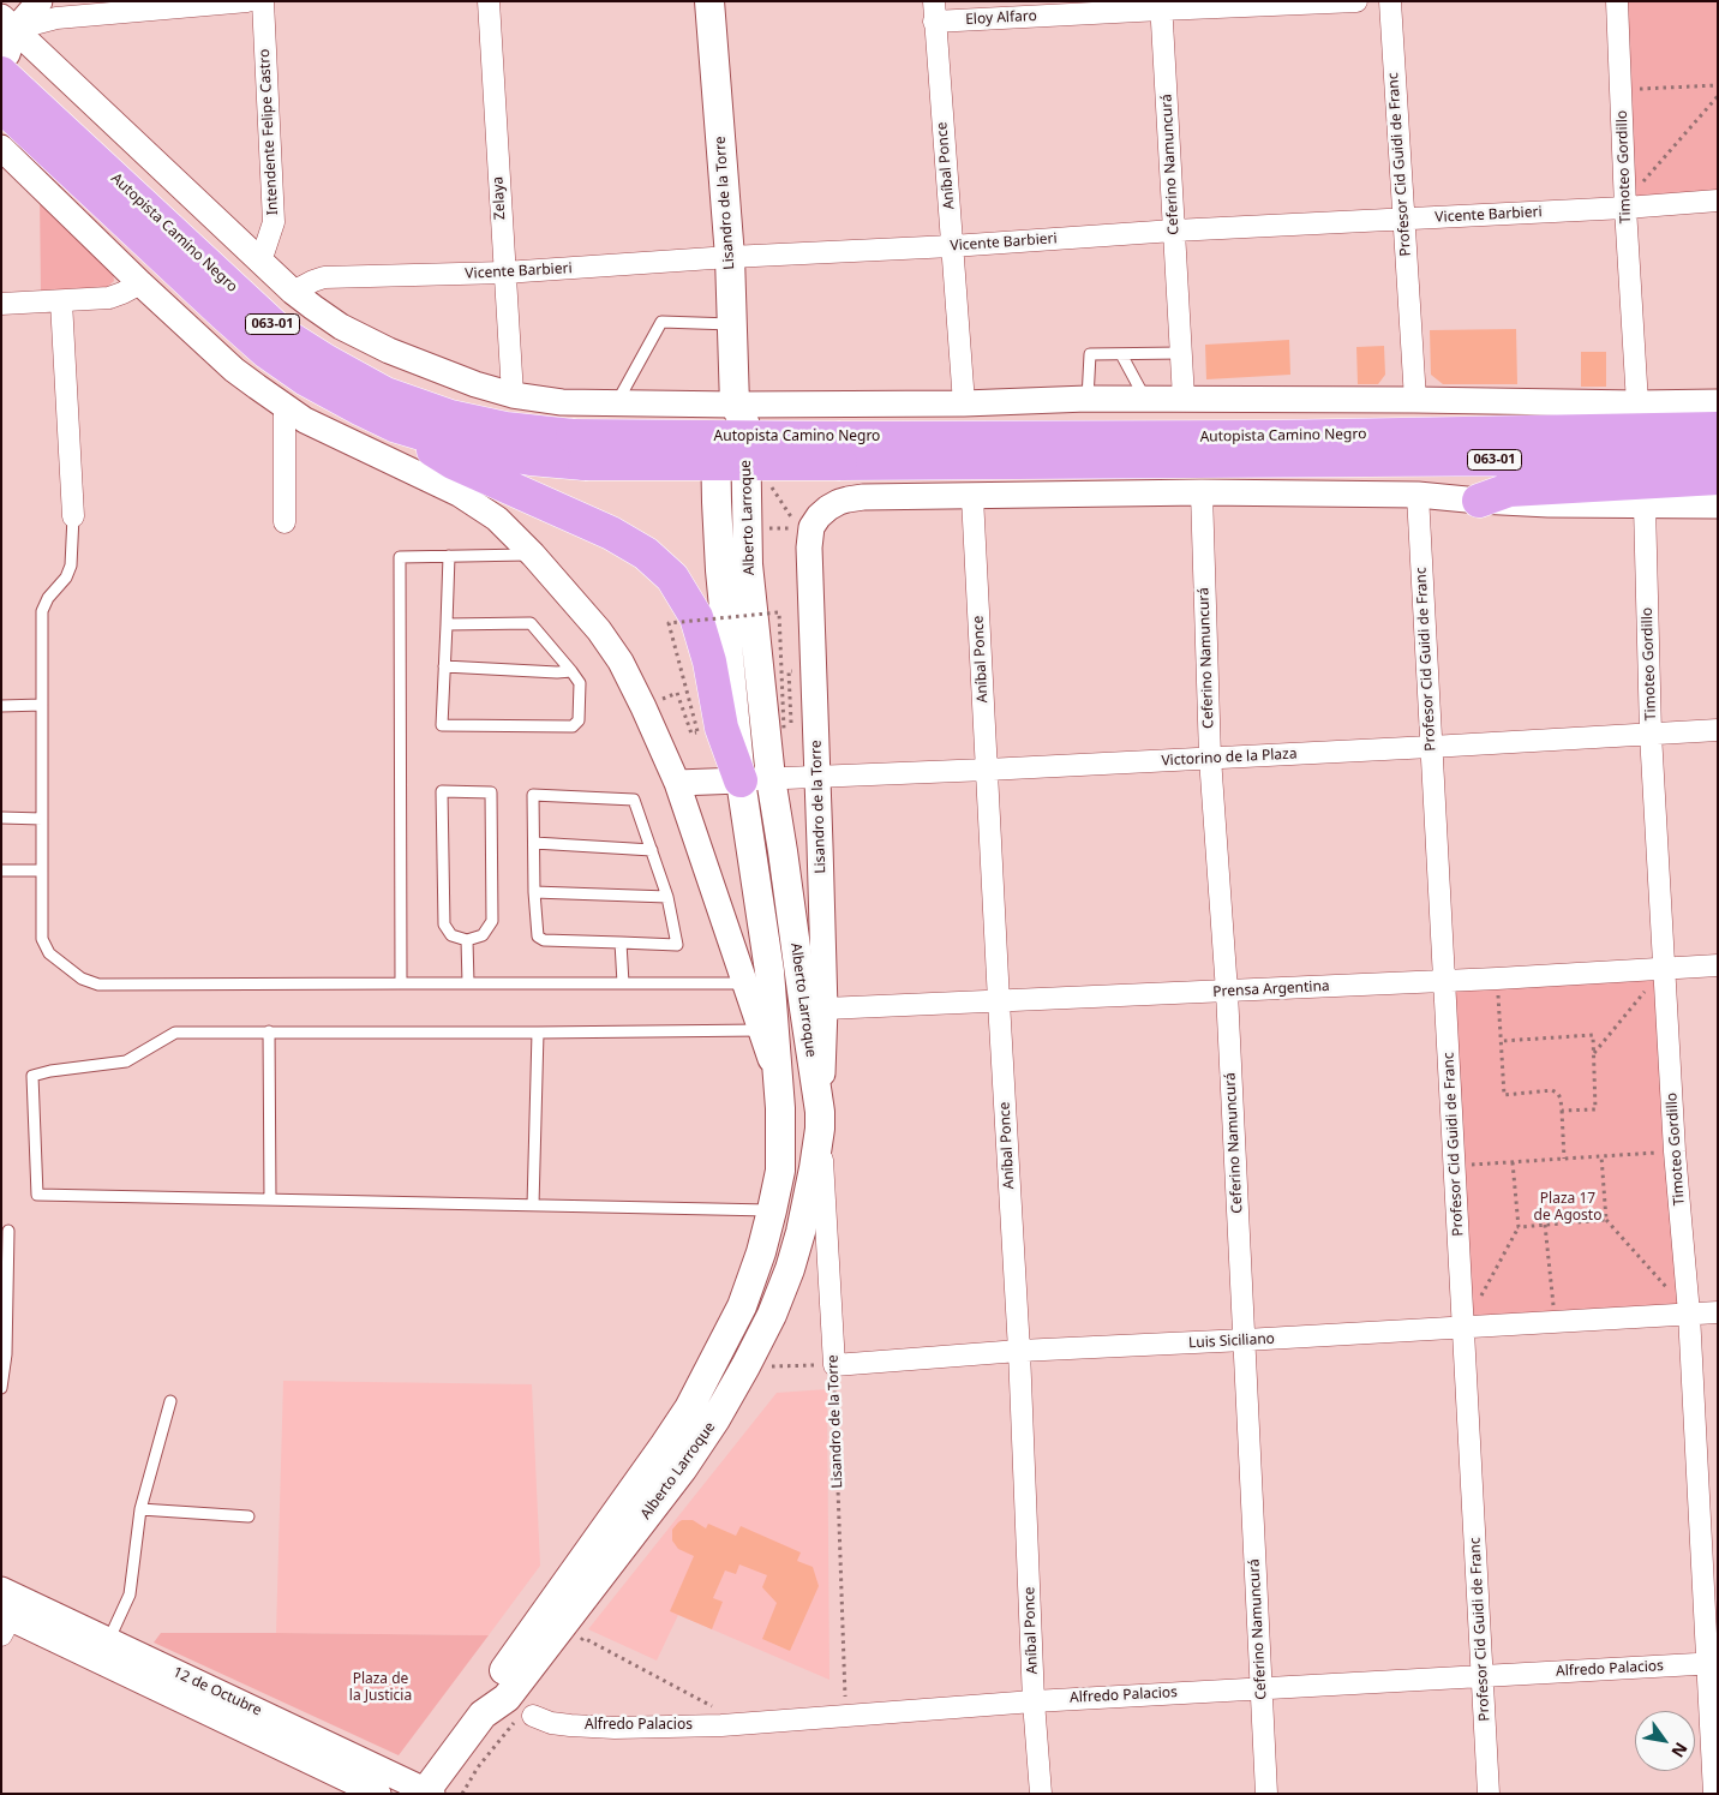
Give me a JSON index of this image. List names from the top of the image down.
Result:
{
  "streets": {
    "highway": ["Autopista Camino Negro", "063-01"],
    "main road": ["Lisandro de la Torre", "Alberto Larroque"],
    "street": [
      "Eloy Alfaro",
      "Intendente Felipe Castro",
      "Ceferino Namuncurá",
      "Profesor Cid Guidi de Franc",
      "Aníbal Ponce",
      "Timoteo Gordillo",
      "Zelaya",
      "Vicente Barbieri",
      "Victorino de la Plaza",
      "Prensa Argentina",
      "Luis Siciliano",
      "Alfredo Palacios",
      "12 de Octubre"
    ]
  },
  "crossings": [
    ["Eloy Alfaro", "Ceferino Namuncurá"],
    ["Eloy Alfaro", "Aníbal Ponce"],
    ["Ceferino Namuncurá", "Vicente Barbieri"],
    ["Ceferino Namuncurá", "Victorino de la Plaza"],
    ["Ceferino Namuncurá", "Prensa Argentina"],
    ["Ceferino Namuncurá", "Luis Siciliano"],
    ["Ceferino Namuncurá", "Alfredo Palacios"],
    ["Profesor Cid Guidi de Franc", "Vicente Barbieri"],
    ["Profesor Cid Guidi de Franc", "Victorino de la Plaza"],
    ["Profesor Cid Guidi de Franc", "Prensa Argentina"],
    ["Profesor Cid Guidi de Franc", "Luis Siciliano"],
    ["Profesor Cid Guidi de Franc", "Alfredo Palacios"],
    ["Aníbal Ponce", "Lisandro de la Torre"],
    ["Aníbal Ponce", "Vicente Barbieri"],
    ["Aníbal Ponce", "Victorino de la Plaza"],
    ["Aníbal Ponce", "Prensa Argentina"],
    ["Aníbal Ponce", "Luis Siciliano"],
    ["Aníbal Ponce", "Alfredo Palacios"],
    ["Timoteo Gordillo", "Vicente Barbieri"],
    ["Timoteo Gordillo", "Victorino de la Plaza"],
    ["Timoteo Gordillo", "Prensa Argentina"],
    ["Timoteo Gordillo", "Luis Siciliano"],
    ["Timoteo Gordillo", "Alfredo Palacios"],
    ["Zelaya", "Vicente Barbieri"],
    ["Lisandro de la Torre", "Vicente Barbieri"],
    ["Lisandro de la Torre", "Alberto Larroque"],
    ["Lisandro de la Torre", "Victorino de la Plaza"],
    ["Lisandro de la Torre", "Prensa Argentina"],
    ["Lisandro de la Torre", "Luis Siciliano"],
    ["Lisandro de la Torre", "Alfredo Palacios"],
    ["Alberto Larroque", "Victorino de la Plaza"],
    ["Alberto Larroque", "12 de Octubre"]
  ],
  "parks": ["Plaza 17 de Agosto", "Plaza de la Justicia"],
  "north": "bottom right"
}
